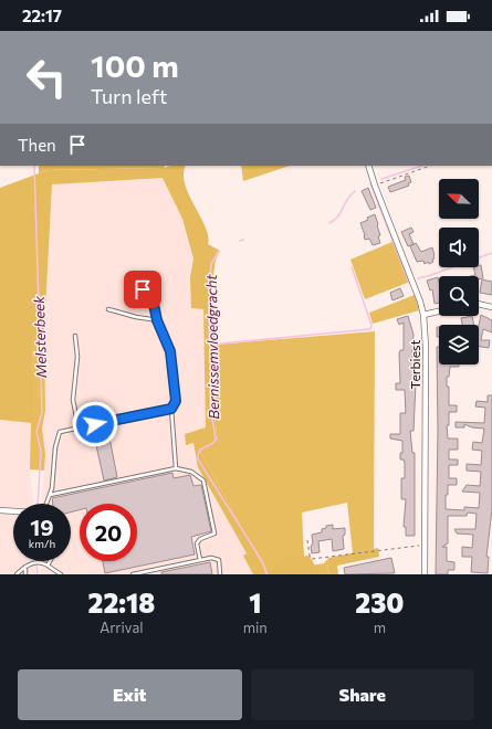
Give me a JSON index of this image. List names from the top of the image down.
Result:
{
  "streets": {
    "street": ["Terbiest"]
  },
  "water": ["Melsterbeek", "Bernissemvloedgracht"],
  "north": "top left",
  "page": {
    "status": "22:17",
    "turn": ["100 m", "Turn left"],
    "then": "Then",
    "speed": "19 km/h",
    "limit": "20",
    "eta": [
      "22:18",
      "Arrival",
      "1",
      "min",
      "230",
      "m"
    ],
    "buttons": ["Exit", "Share"]
  }
}
